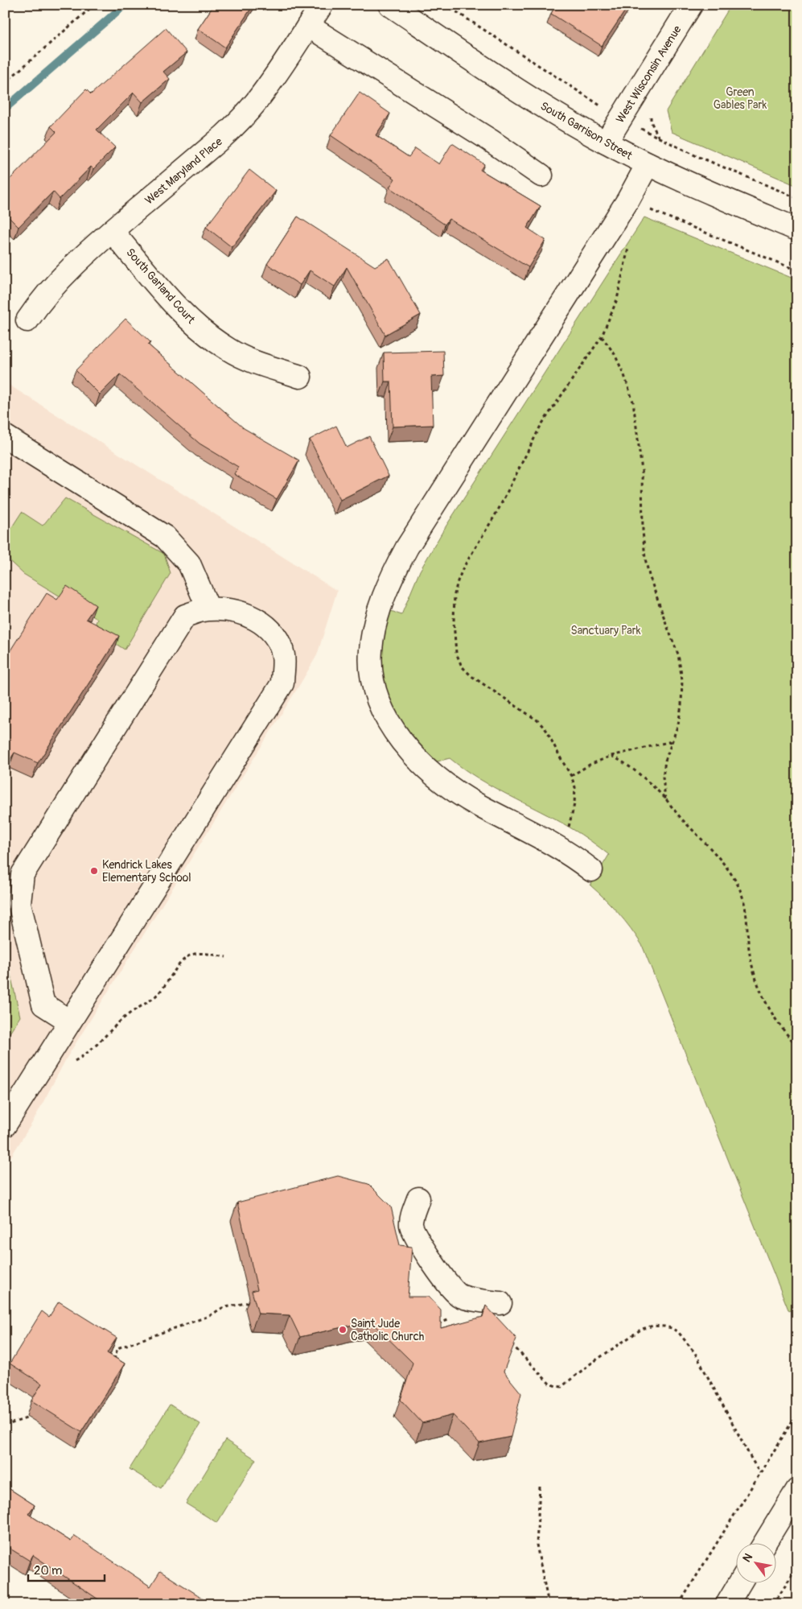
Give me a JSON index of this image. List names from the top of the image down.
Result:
{
  "streets": {
    "street": [
      "West Wisconsin Avenue",
      "South Garrison Street",
      "West Maryland Place",
      "South Garland Court"
    ]
  },
  "crossings": [
    ["West Wisconsin Avenue", "South Garrison Street"],
    ["West Maryland Place", "South Garland Court"]
  ],
  "parks": ["Green Gables Park", "Sanctuary Park"],
  "places": ["Kendrick Lakes Elementary School", "Saint Jude Catholic Church"],
  "scale_bar": "20 m",
  "north": "top left"
}
